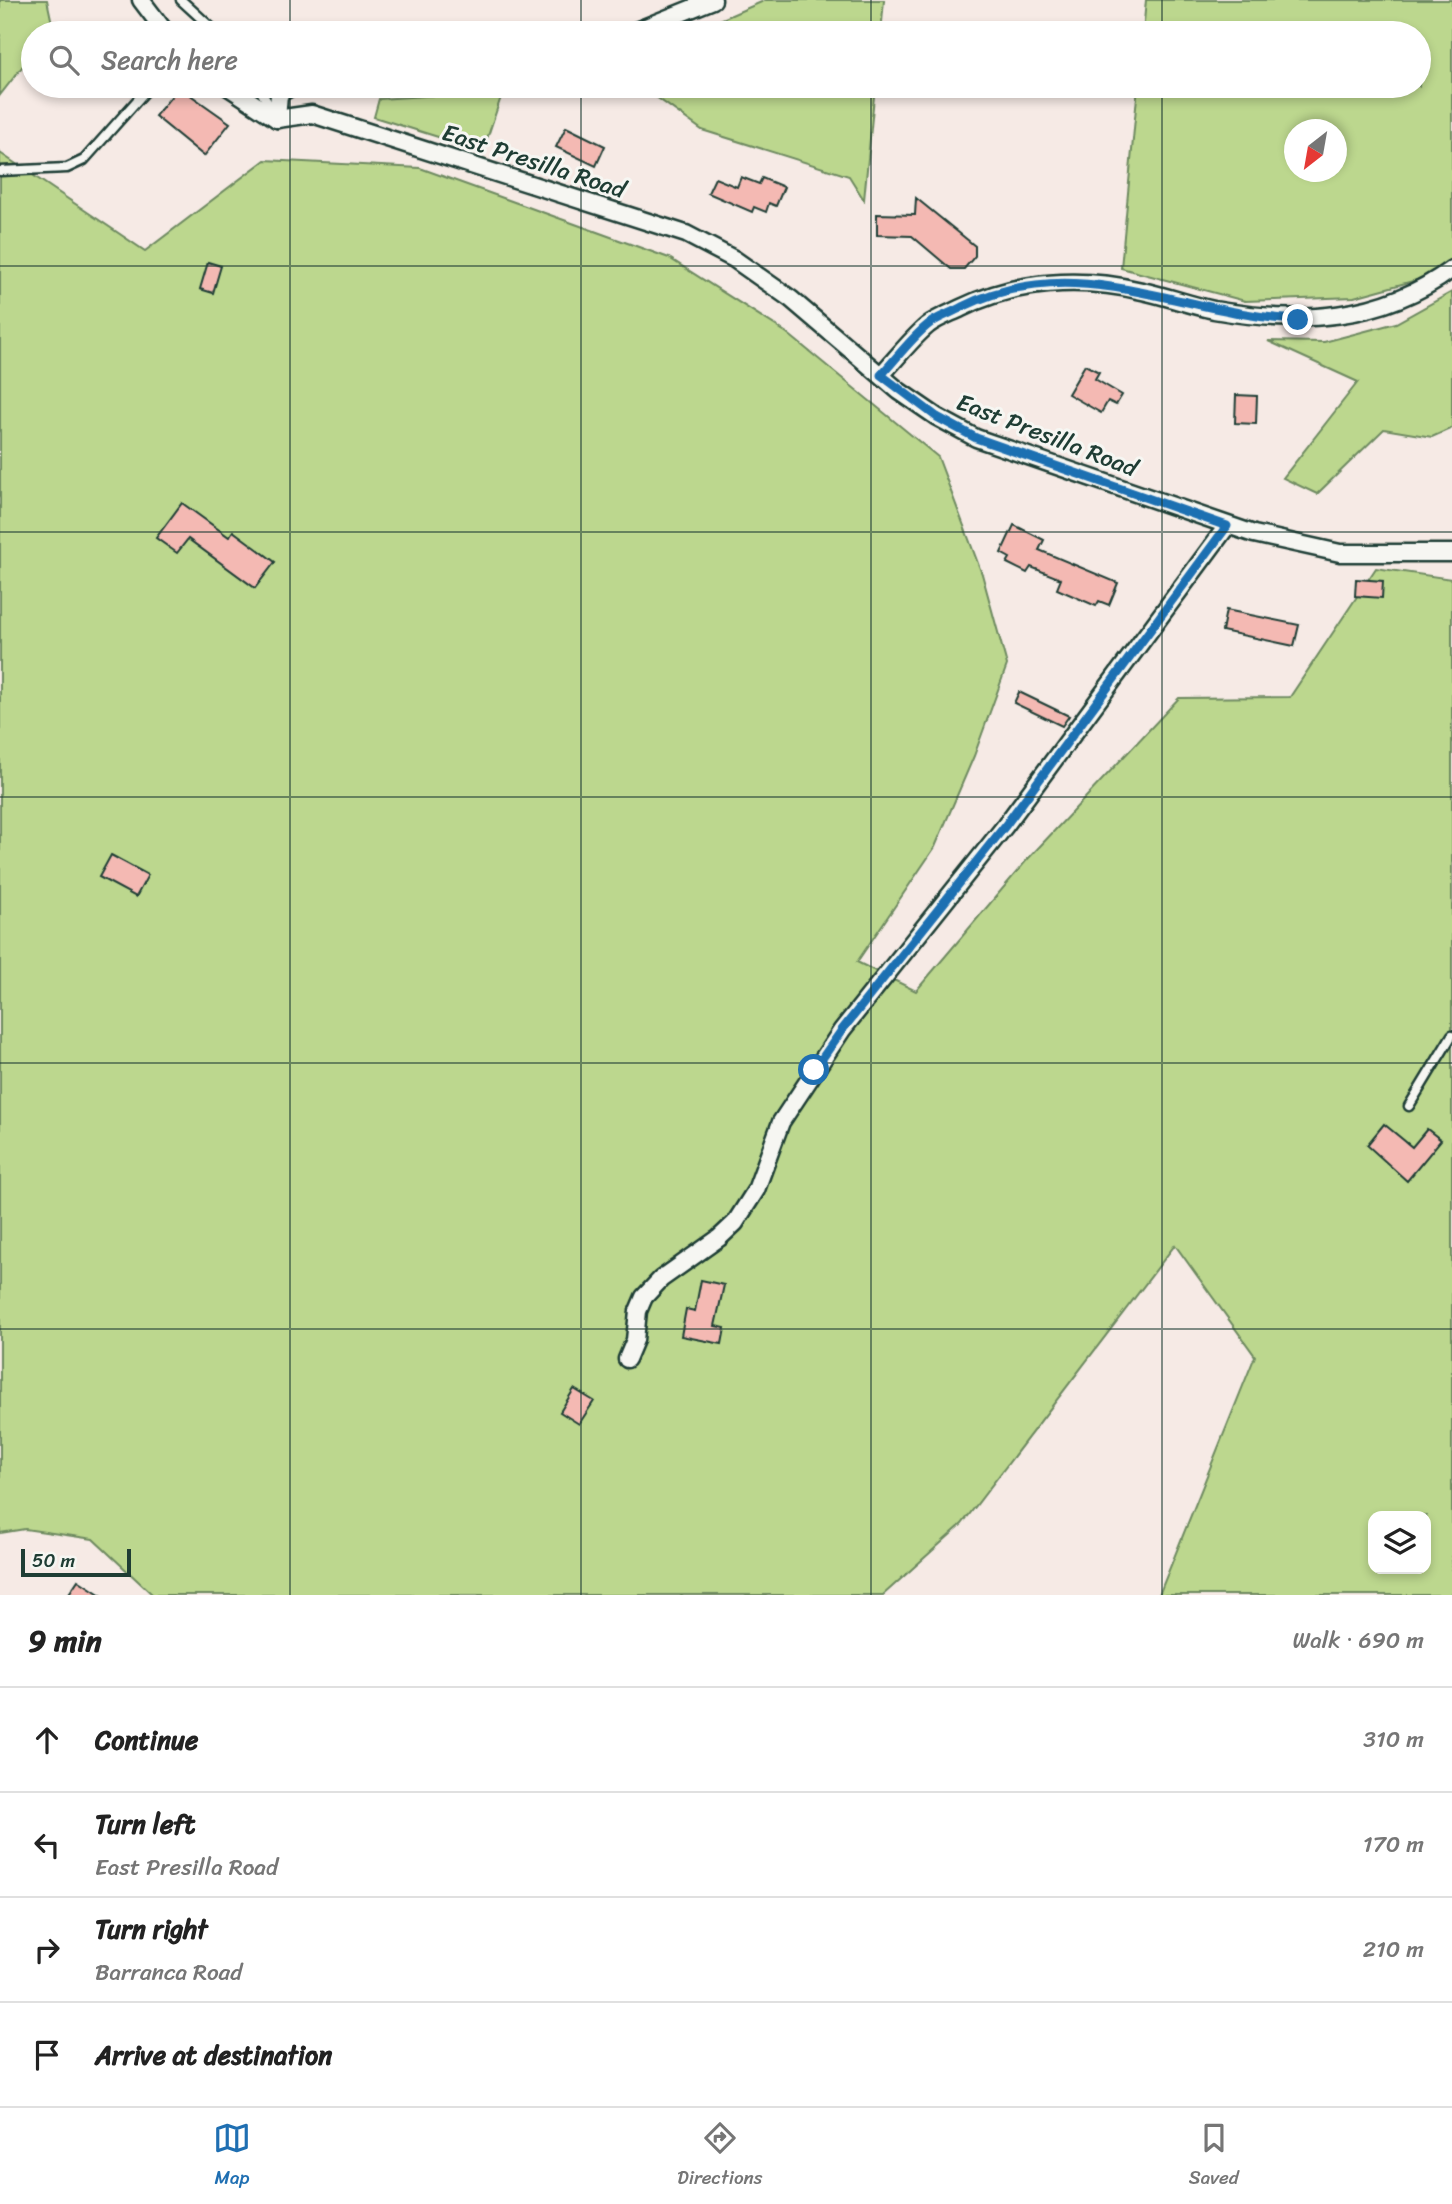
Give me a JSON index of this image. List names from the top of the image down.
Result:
{
  "streets": {
    "street": ["East Presilla Road"]
  },
  "scale_bar": "50 m",
  "north": "bottom left",
  "page": {
    "search": "Search here",
    "scale": "50 m",
    "heading": ["9 min", "Walk · 690 m"],
    "list": [
      ["Continue", "310 m"],
      ["Turn left", "East Presilla Road", "170 m"],
      ["Turn right", "Barranca Road", "210 m"],
      "Arrive at destination"
    ],
    "nav": ["Map", "Directions", "Saved"]
  }
}
